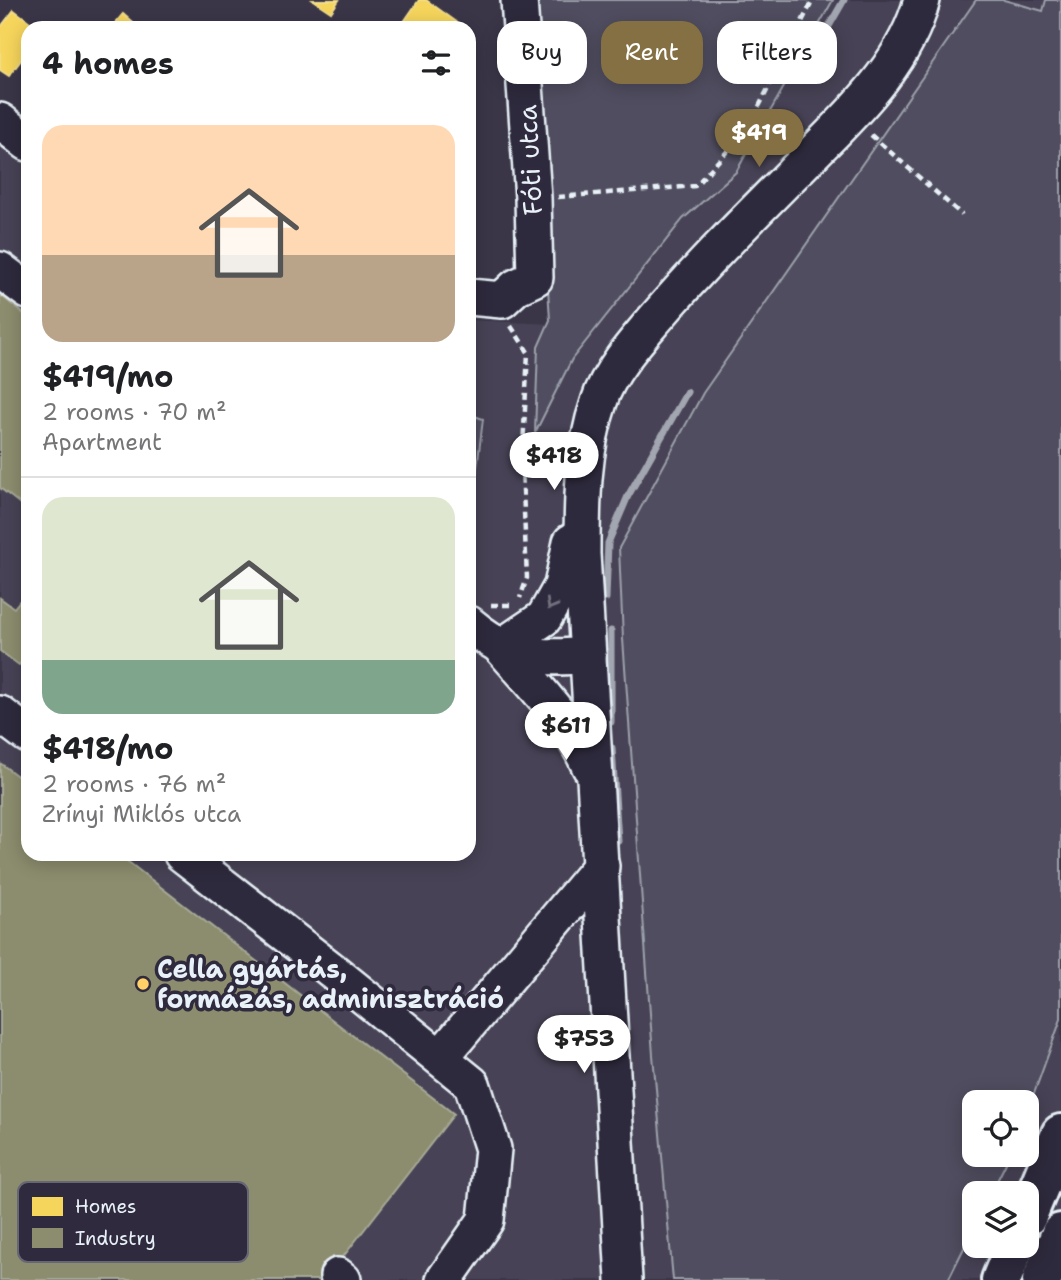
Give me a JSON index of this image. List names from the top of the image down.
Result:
{
  "streets": {
    "street": ["Fóti utca"]
  },
  "places": ["Cella gyártás, formázás, adminisztráció"],
  "legend": ["Homes", "Industry"],
  "page": {
    "chip": ["Buy", "Rent", "Filters"],
    "heading": "4 homes",
    "list": [
      {
        "name": "$419/mo",
        "note": "2 rooms · 70 m² · Apartment"
      },
      {
        "name": "$418/mo",
        "note": "2 rooms · 76 m² · Zrínyi Miklós utca"
      }
    ],
    "price": [
      "$419",
      "$418",
      "$611",
      "$753"
    ]
  }
}
